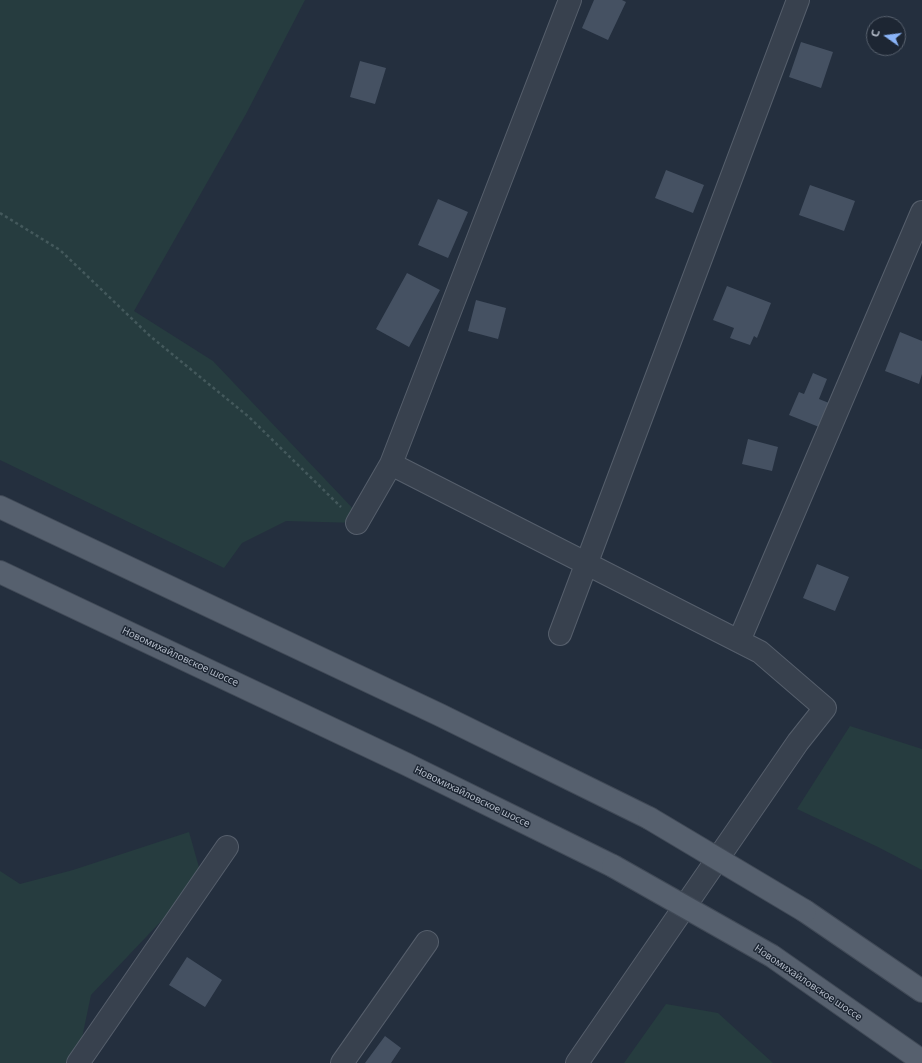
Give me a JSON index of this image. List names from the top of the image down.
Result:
{
  "streets": {
    "main road": ["Новомихайловское шоссе"]
  },
  "north": "left"
}
